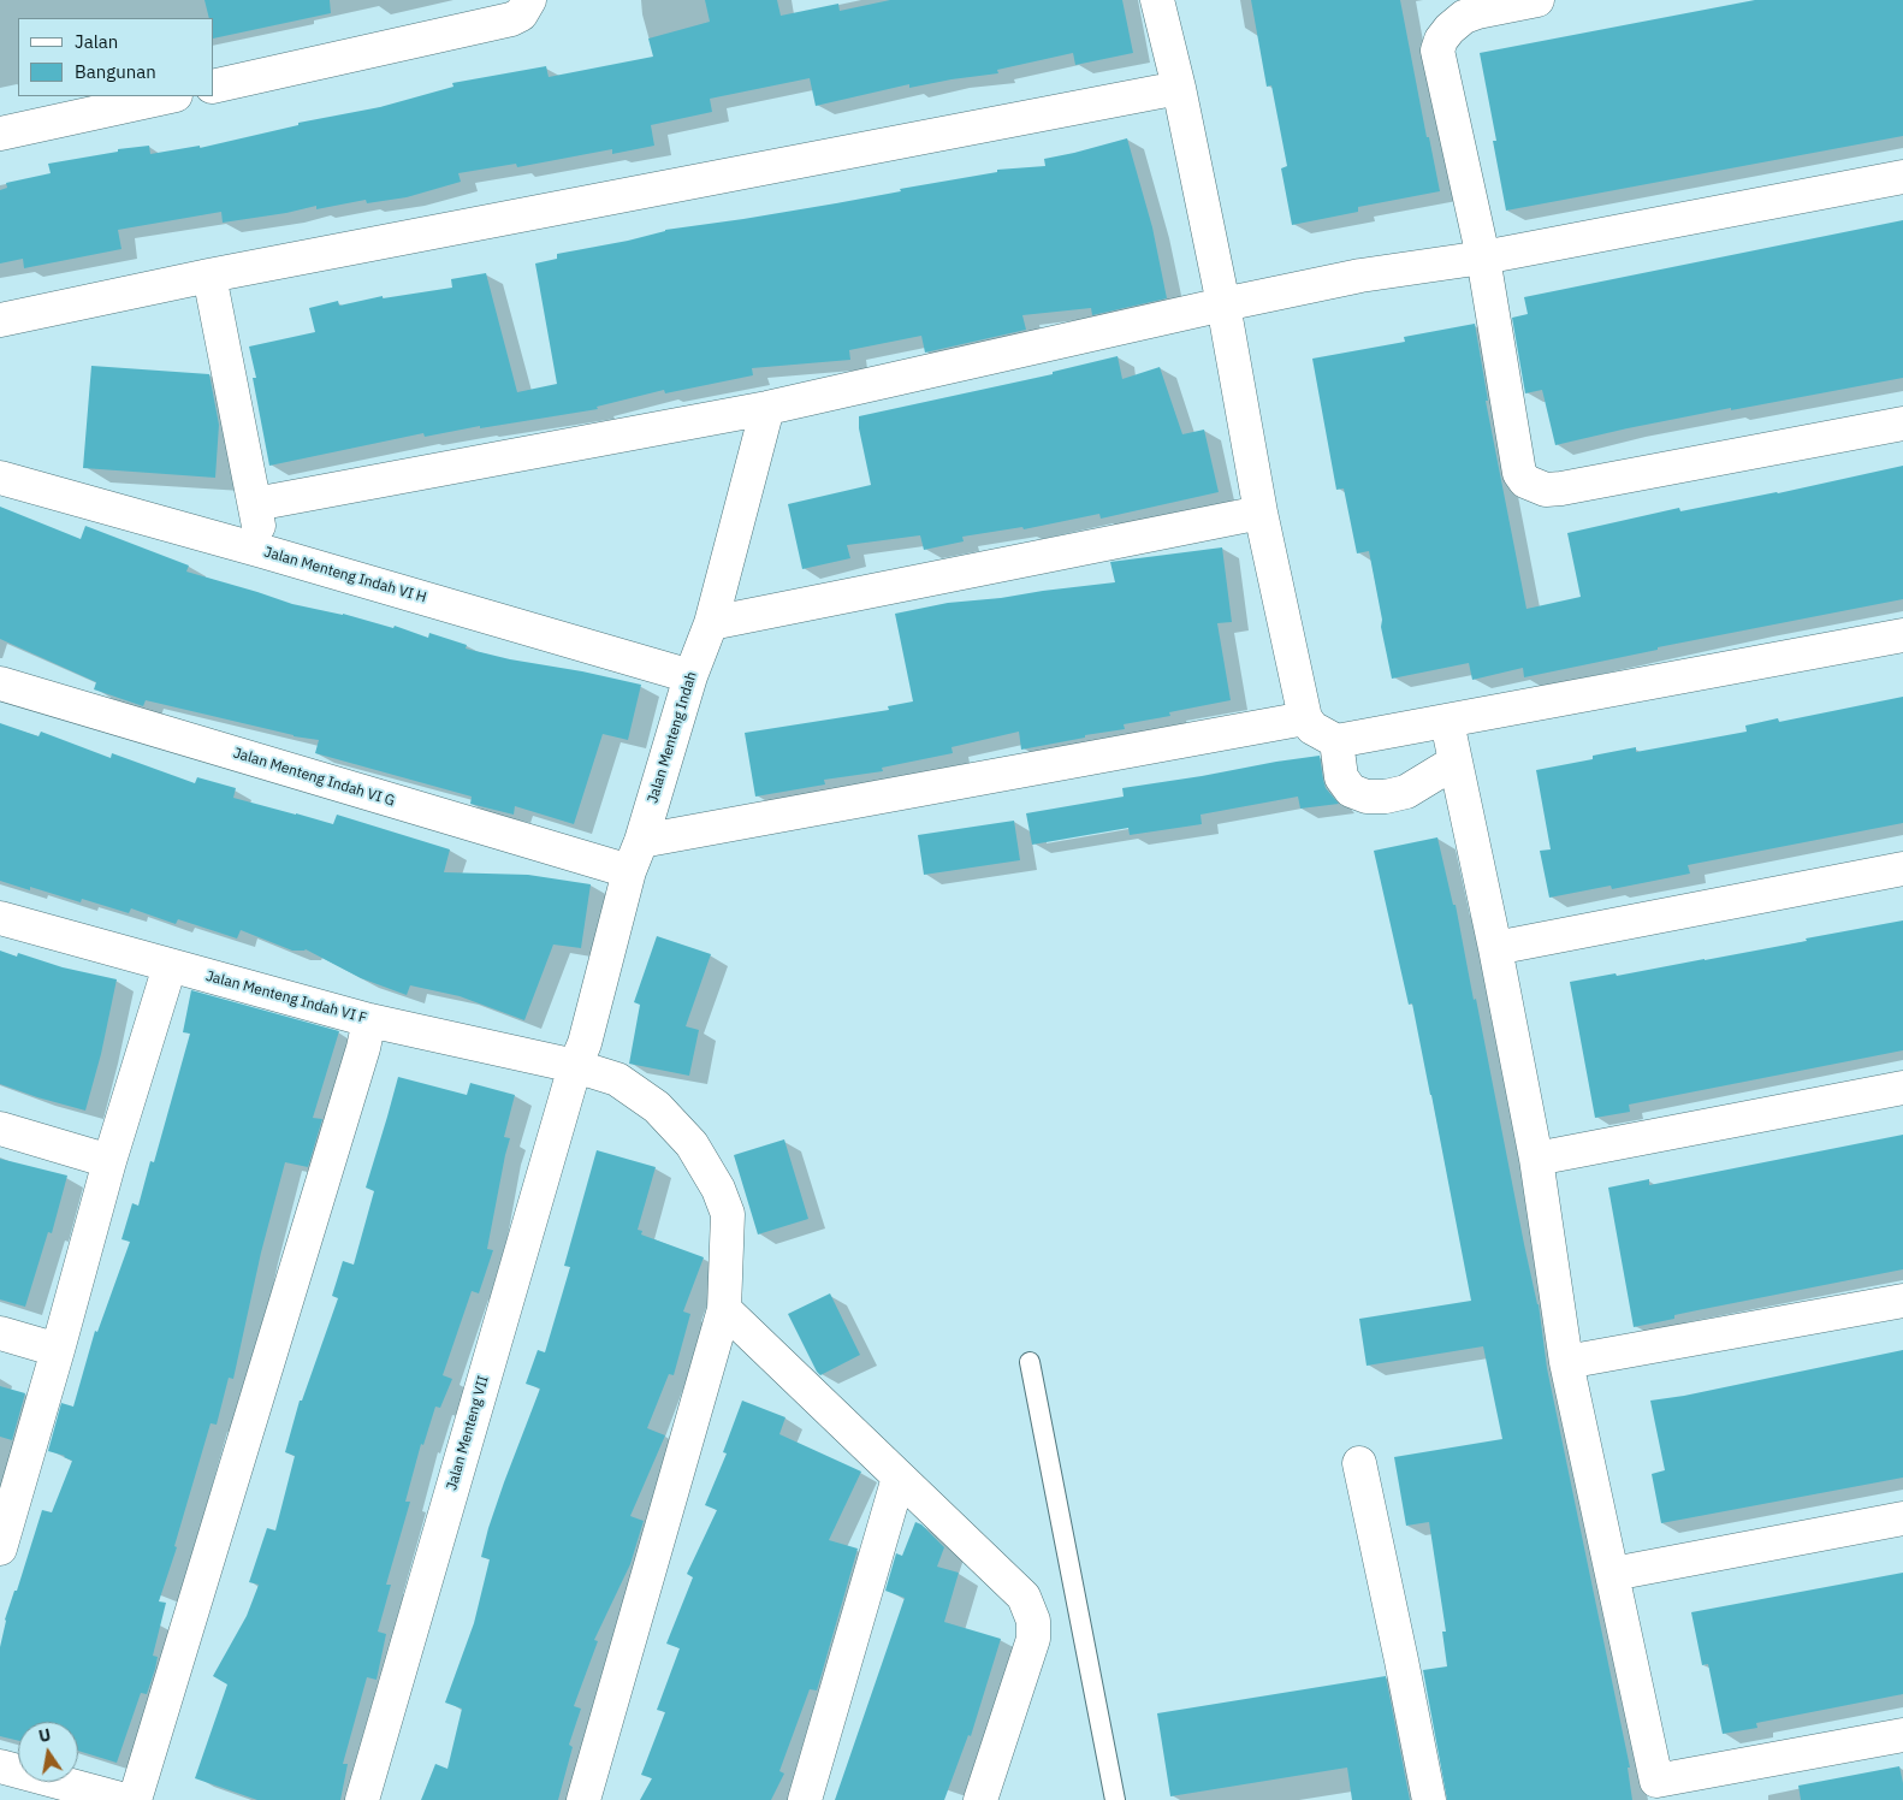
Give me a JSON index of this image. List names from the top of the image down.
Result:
{
  "streets": {
    "street": [
      "Jalan Menteng Indah VI H",
      "Jalan Menteng Indah",
      "Jalan Menteng Indah VI G",
      "Jalan Menteng Indah VI F",
      "Jalan Menteng VII"
    ]
  },
  "crossings": [
    ["Jalan Menteng Indah VI H", "Jalan Menteng Indah"],
    ["Jalan Menteng Indah", "Jalan Menteng Indah VI G"],
    ["Jalan Menteng Indah", "Jalan Menteng Indah VI F"],
    ["Jalan Menteng Indah", "Jalan Menteng VII"],
    ["Jalan Menteng Indah VI F", "Jalan Menteng VII"]
  ],
  "legend": ["Jalan", "Bangunan"],
  "north": "top"
}
